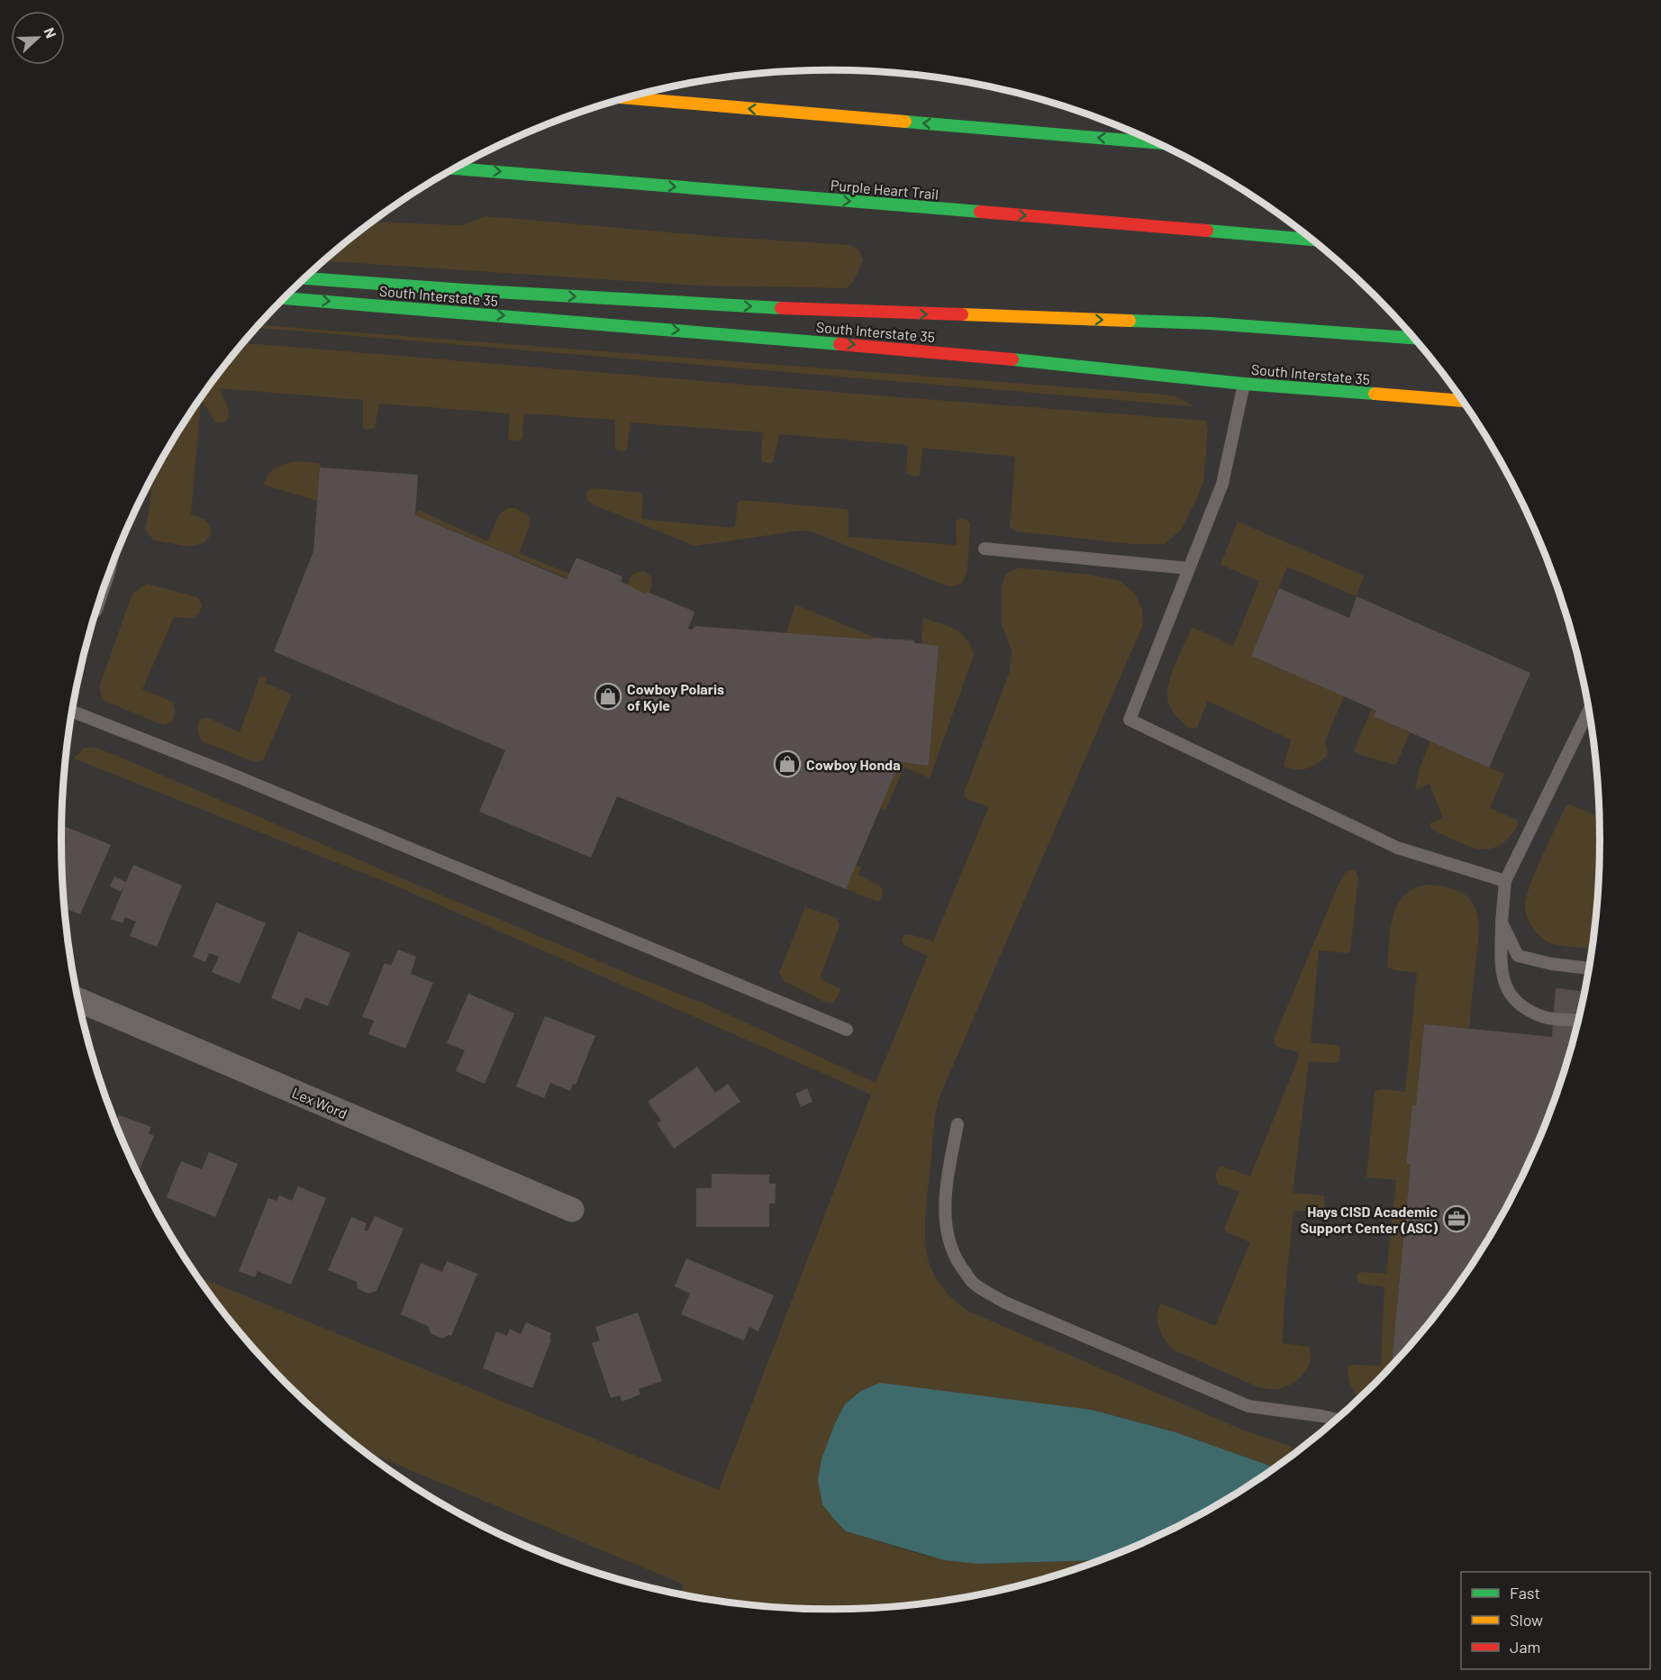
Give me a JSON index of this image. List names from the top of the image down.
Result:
{
  "streets": {
    "main road": ["Purple Heart Trail", "South Interstate 35"],
    "street": ["Lex Word"]
  },
  "places": {
    "shop": ["Cowboy Polaris of Kyle", "Cowboy Honda"],
    "office": ["Hays CISD Academic Support Center (ASC)"]
  },
  "legend": ["Fast", "Slow", "Jam"],
  "north": "right"
}
